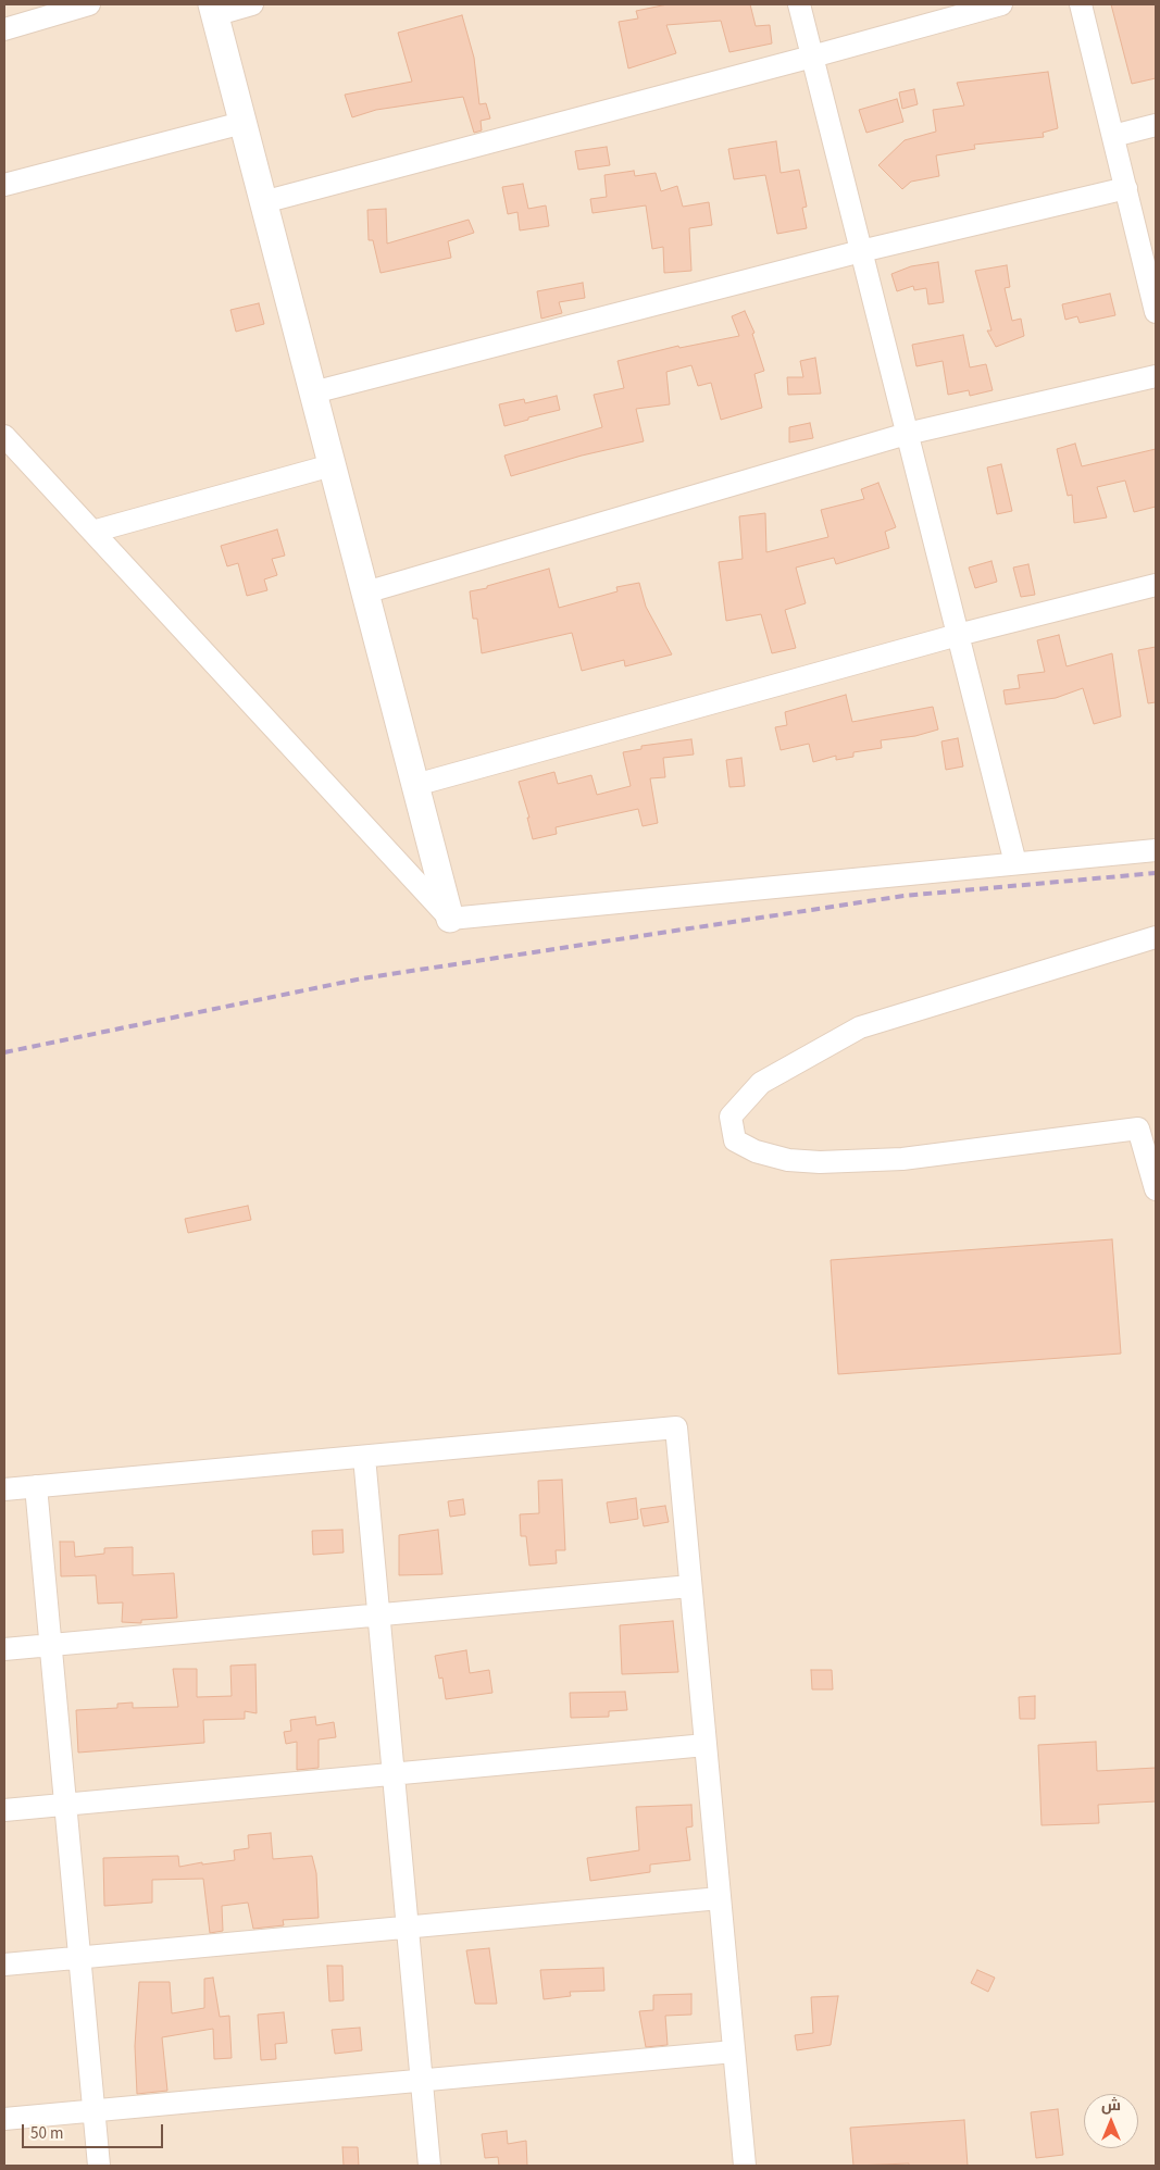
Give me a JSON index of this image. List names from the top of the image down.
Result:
{
  "scale_bar": "50 m",
  "north": "top"
}
